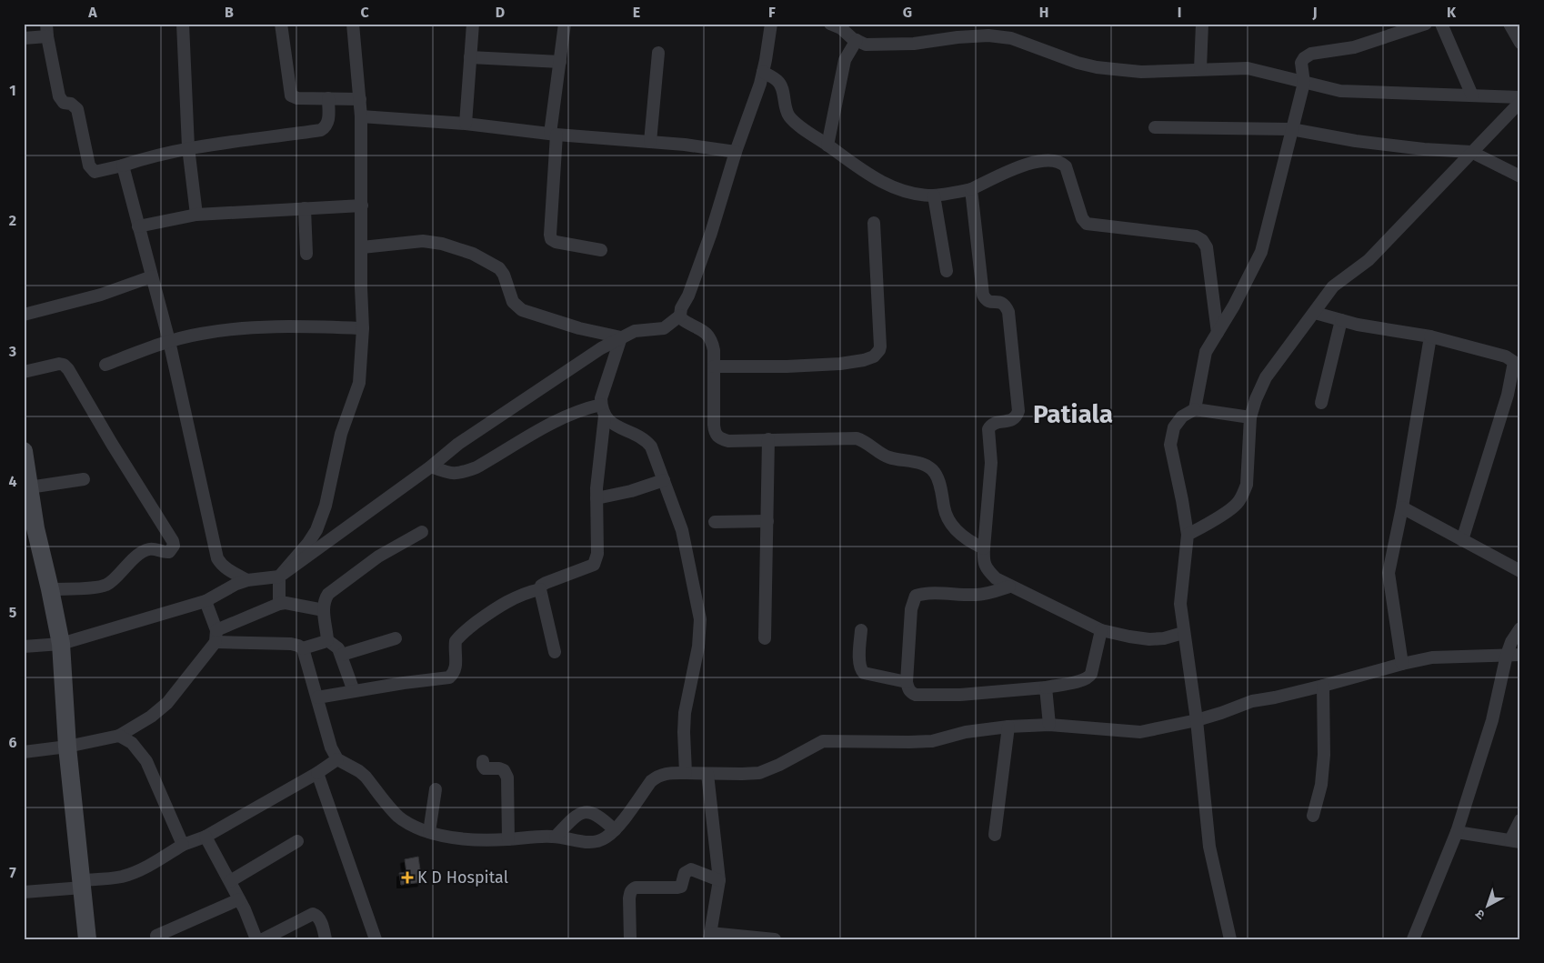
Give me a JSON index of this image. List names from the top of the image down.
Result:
{
  "districts": ["Patiala"],
  "places": {
    "health": ["K D Hospital"]
  },
  "north": "bottom left",
  "grid": {
    "columns": [
      "A",
      "B",
      "C",
      "D",
      "E",
      "F",
      "G",
      "H",
      "I",
      "J",
      "K"
    ],
    "rows": [
      "1",
      "2",
      "3",
      "4",
      "5",
      "6",
      "7"
    ]
  }
}
